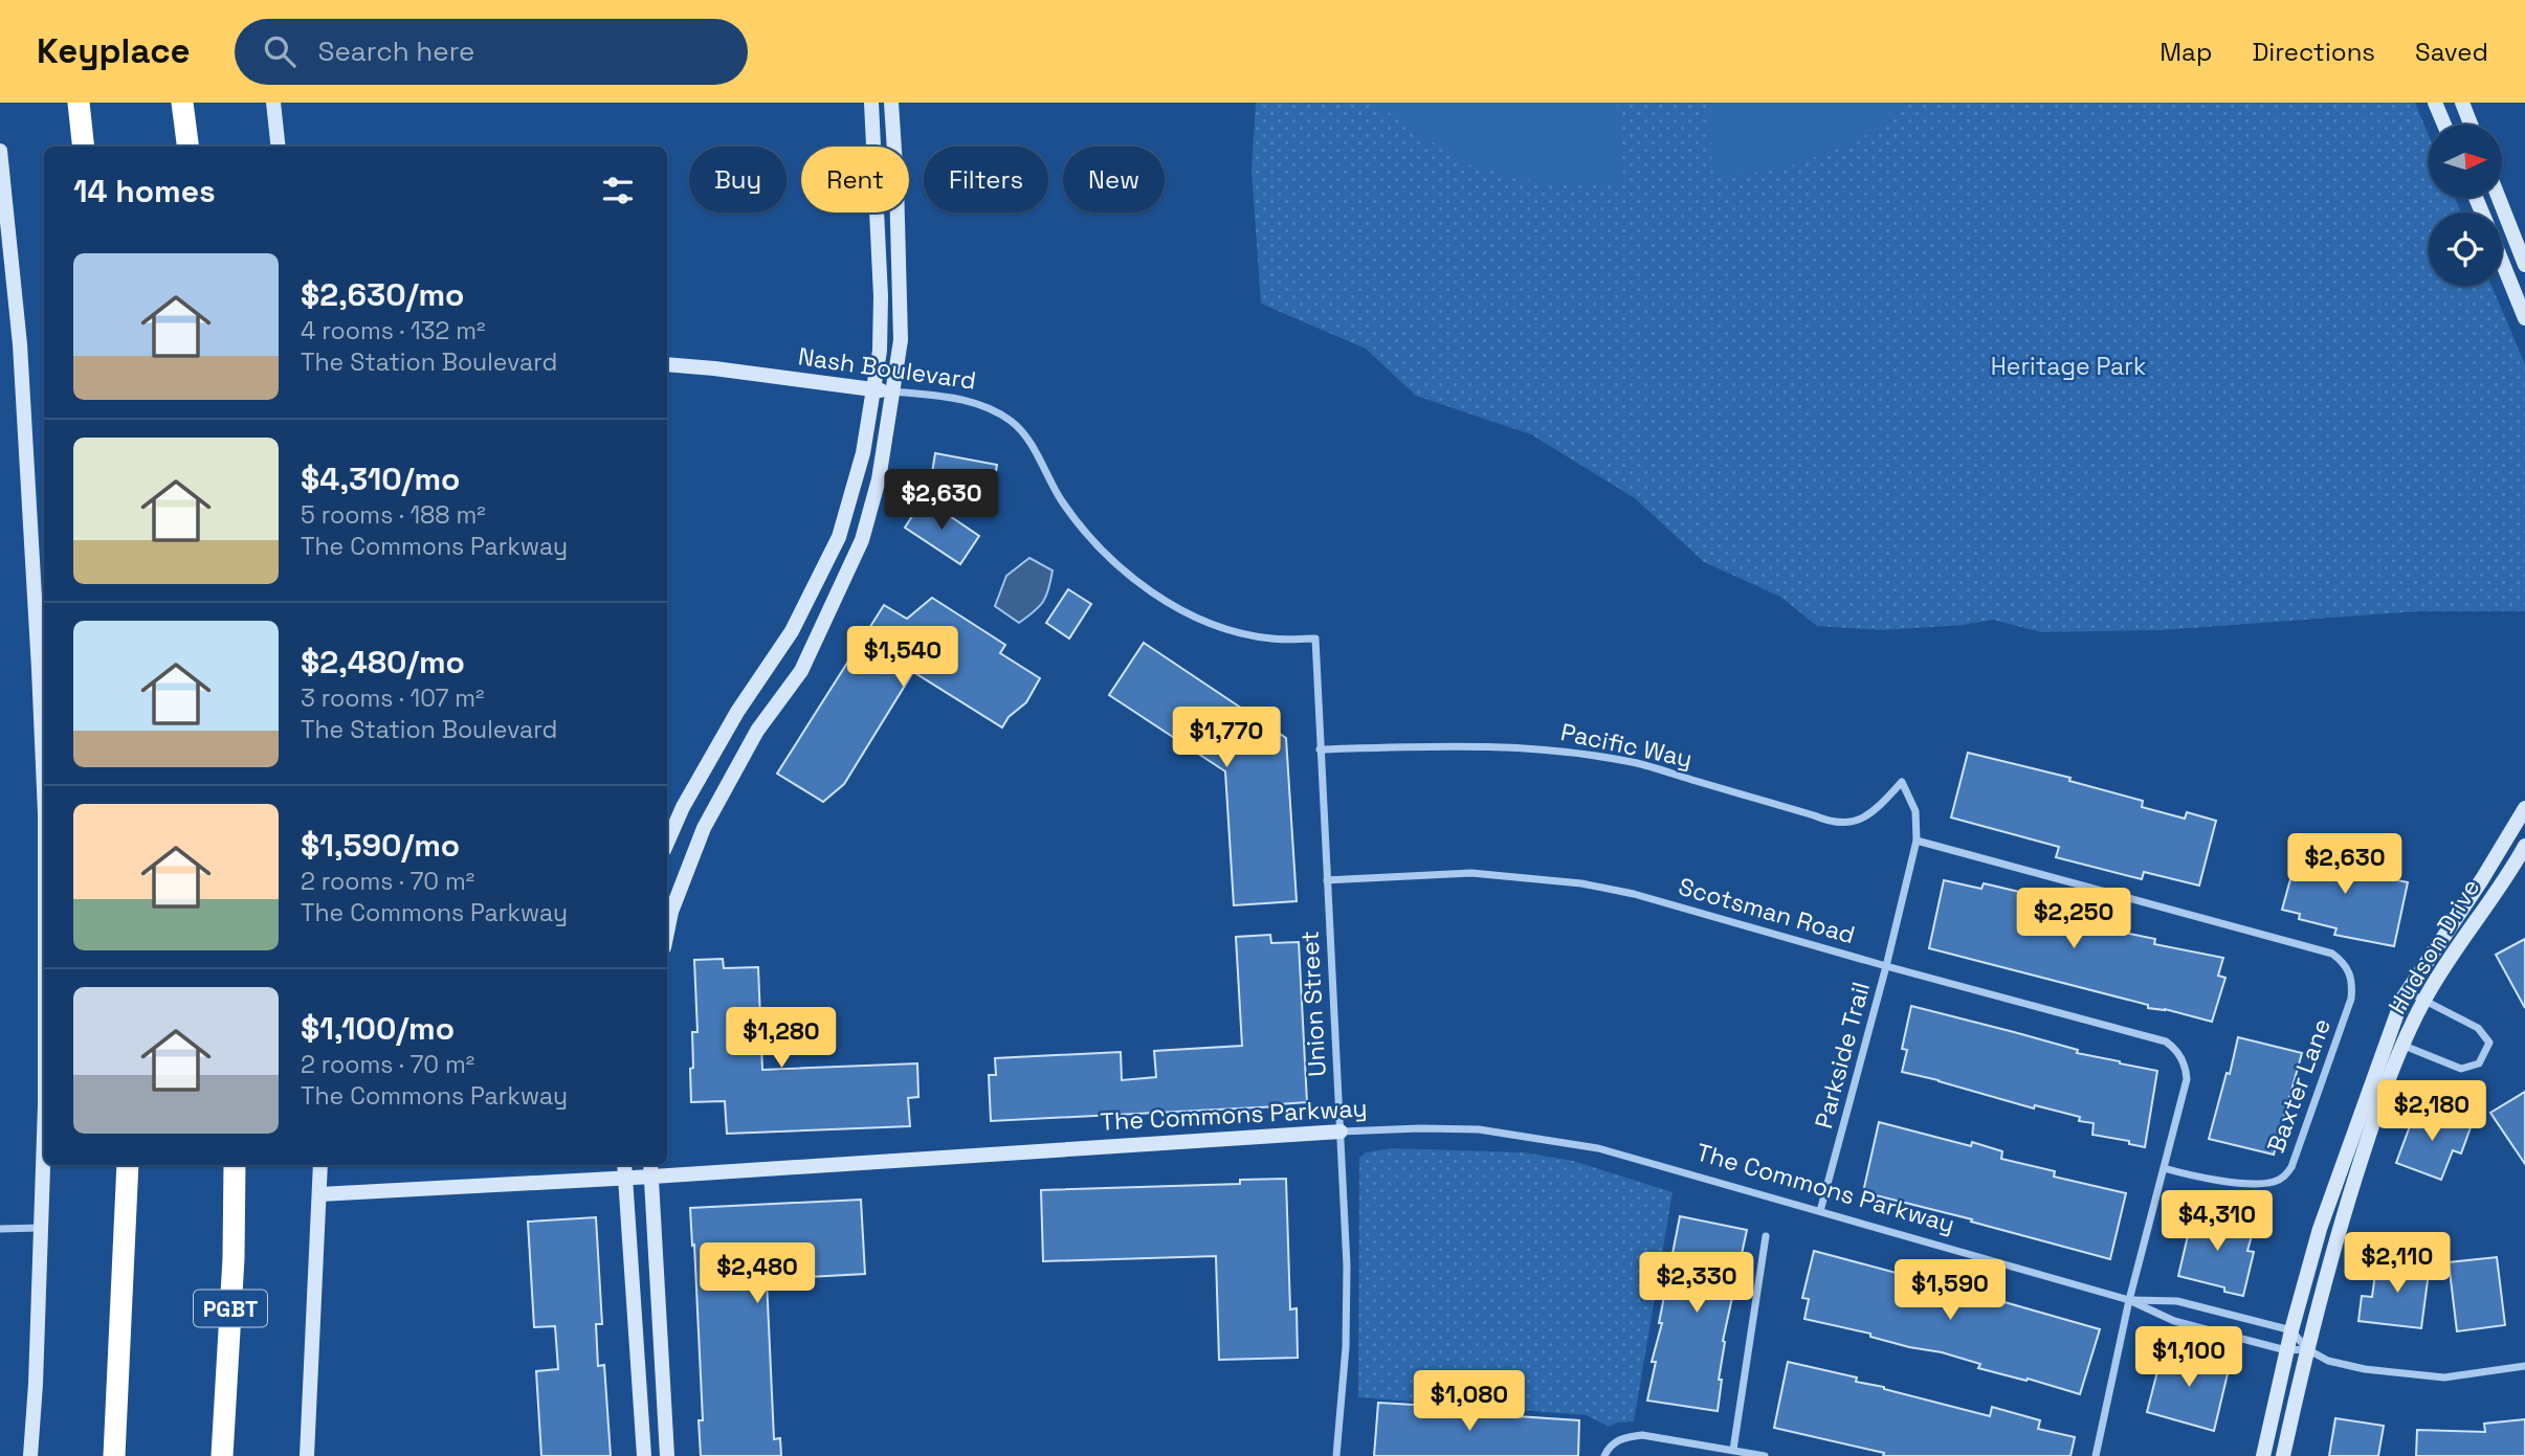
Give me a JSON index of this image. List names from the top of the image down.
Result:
{
  "streets": {
    "highway": ["PGBT"],
    "street": [
      "Nash Boulevard",
      "Pacific Way",
      "Scotsman Road",
      "Hudson Drive",
      "Union Street",
      "Parkside Trail",
      "Baxter Lane",
      "The Commons Parkway"
    ]
  },
  "crossings": [
    ["Nash Boulevard", "Union Street"],
    ["Pacific Way", "Union Street"],
    ["Pacific Way", "Parkside Trail"],
    ["Scotsman Road", "Union Street"],
    ["Scotsman Road", "Parkside Trail"],
    ["Scotsman Road", "Baxter Lane"],
    ["Hudson Drive", "The Commons Parkway"],
    ["Union Street", "The Commons Parkway"],
    ["Parkside Trail", "Baxter Lane"],
    ["Parkside Trail", "The Commons Parkway"]
  ],
  "parks": ["Heritage Park"],
  "north": "right",
  "page": {
    "header": "Keyplace",
    "search": "Search here",
    "nav": ["Map", "Directions", "Saved"],
    "chip": [
      "Buy",
      "Rent",
      "Filters",
      "New"
    ],
    "heading": "14 homes",
    "list": [
      {
        "name": "$2,630/mo",
        "note": "4 rooms · 132 m² · The Station Boulevard"
      },
      {
        "name": "$4,310/mo",
        "note": "5 rooms · 188 m² · The Commons Parkway"
      },
      {
        "name": "$2,480/mo",
        "note": "3 rooms · 107 m² · The Station Boulevard"
      },
      {
        "name": "$1,590/mo",
        "note": "2 rooms · 70 m² · The Commons Parkway"
      },
      {
        "name": "$1,100/mo",
        "note": "2 rooms · 70 m² · The Commons Parkway"
      }
    ],
    "price": [
      "$2,630",
      "$1,540",
      "$1,770",
      "$2,630",
      "$2,250",
      "$1,280",
      "$2,180",
      "$4,310",
      "$2,110",
      "$2,480",
      "$2,330",
      "$1,590",
      "$1,100",
      "$1,080"
    ]
  }
}
